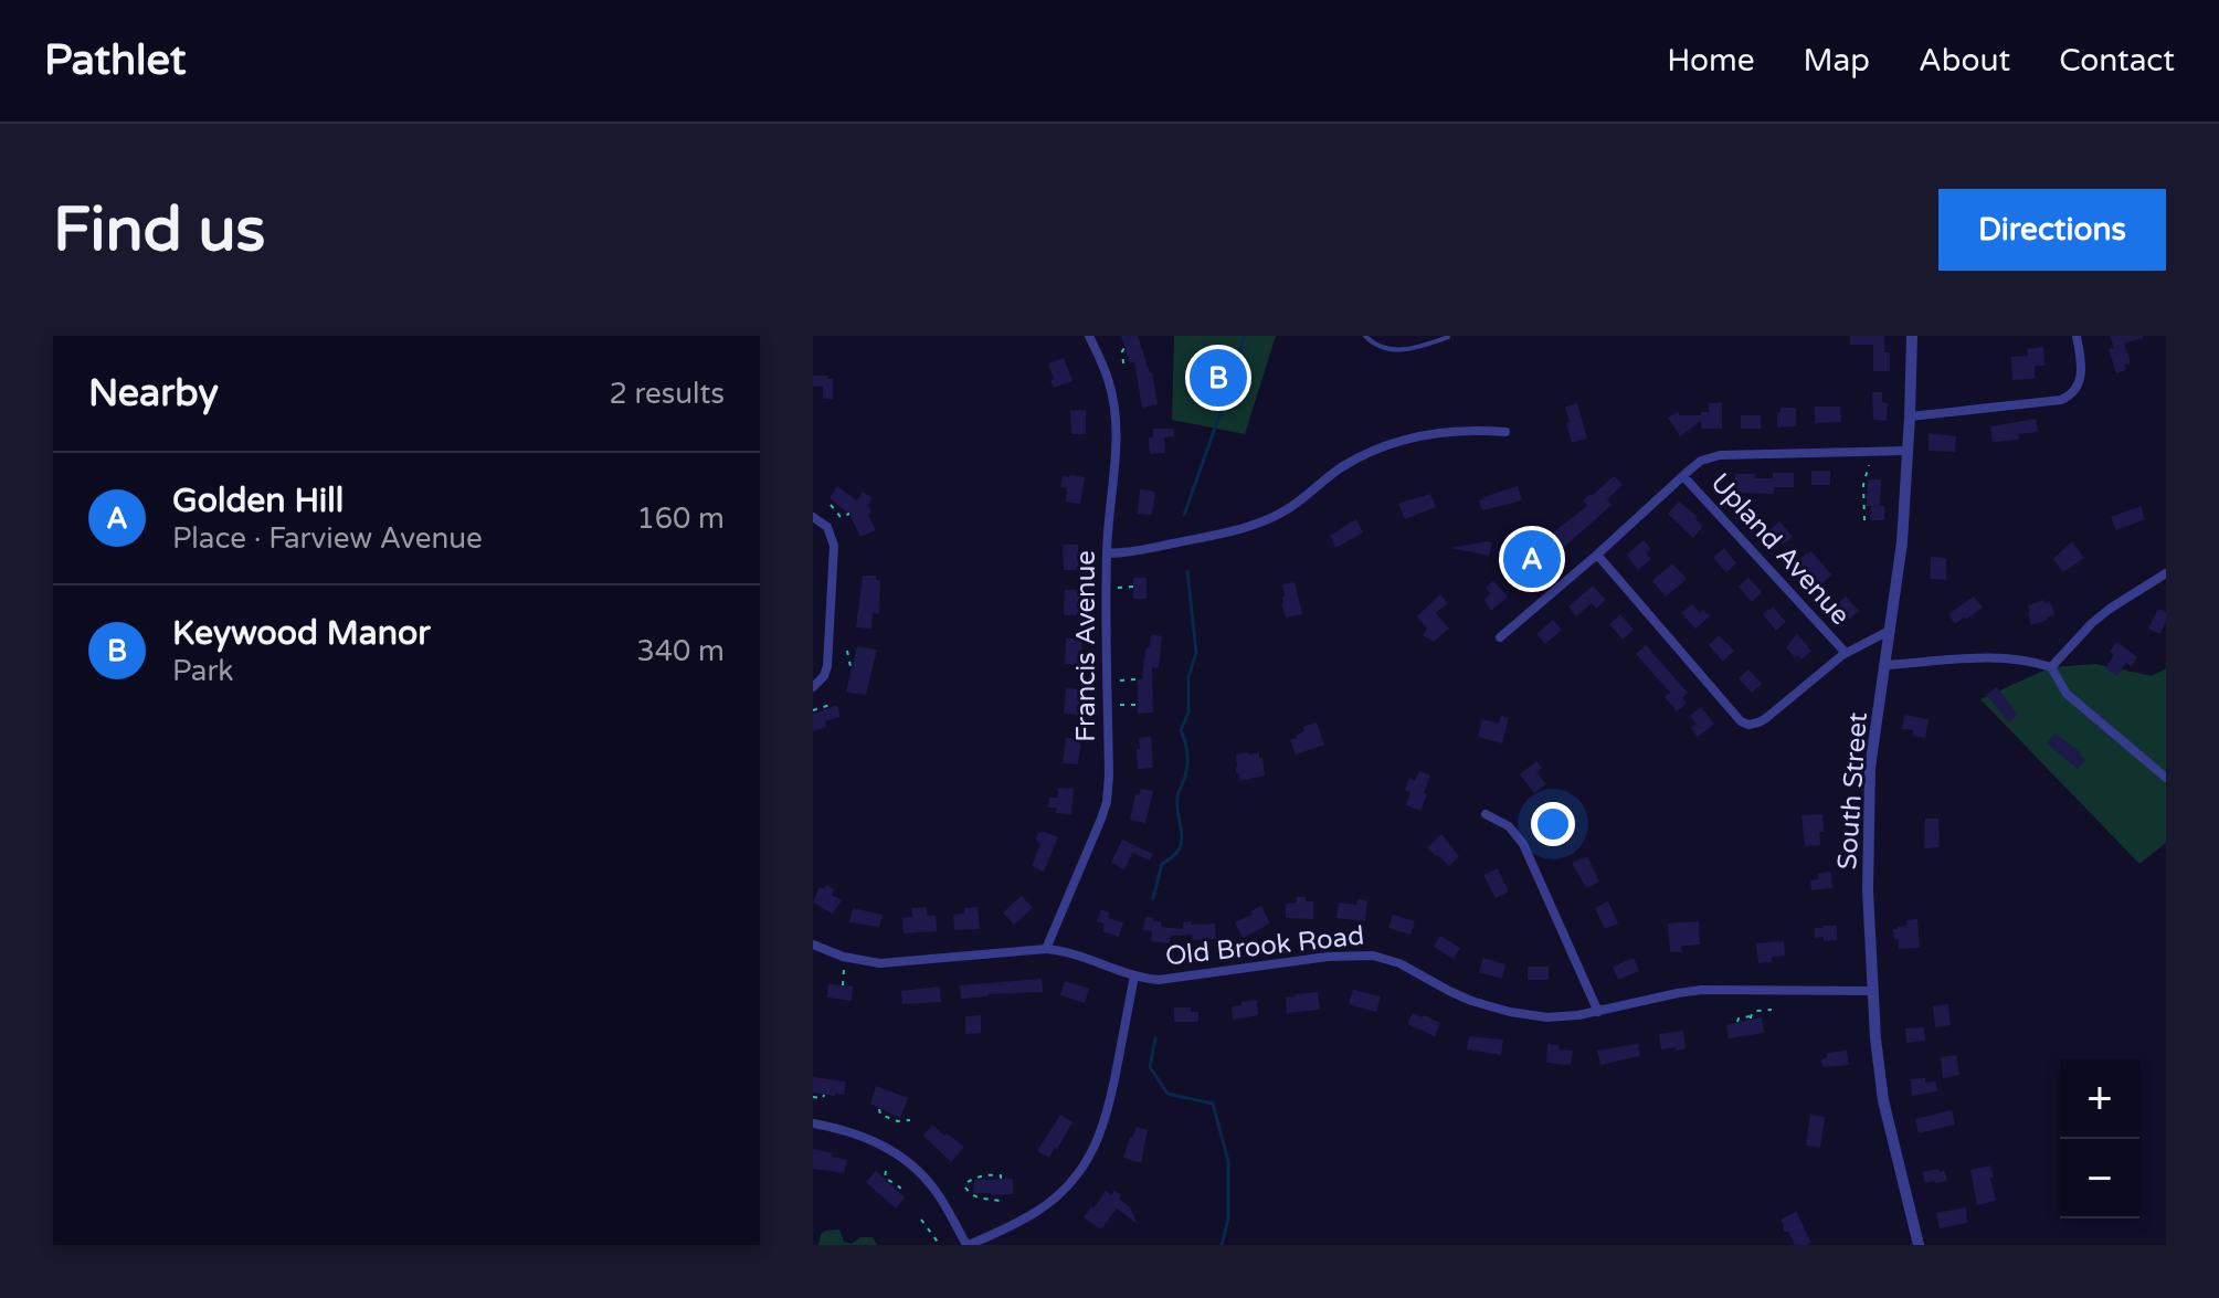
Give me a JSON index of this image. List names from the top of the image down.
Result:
{
  "streets": {
    "street": [
      "Upland Avenue",
      "Francis Avenue",
      "South Street",
      "Old Brook Road"
    ]
  },
  "crossings": [
    ["Francis Avenue", "Old Brook Road"],
    ["South Street", "Old Brook Road"]
  ],
  "page": {
    "header": "Pathlet",
    "nav": [
      "Home",
      "Map",
      "About",
      "Contact"
    ],
    "buttons": "Directions",
    "title": "Find us",
    "heading": ["Nearby", "2 results"],
    "pins": ["B", "A"],
    "list": [
      {
        "mark": "A",
        "name": "Golden Hill",
        "note": "Place · Farview Avenue",
        "value": "160 m"
      },
      {
        "mark": "B",
        "name": "Keywood Manor",
        "note": "Park",
        "value": "340 m"
      }
    ],
    "map_buttons": ["+", "−"]
  }
}
